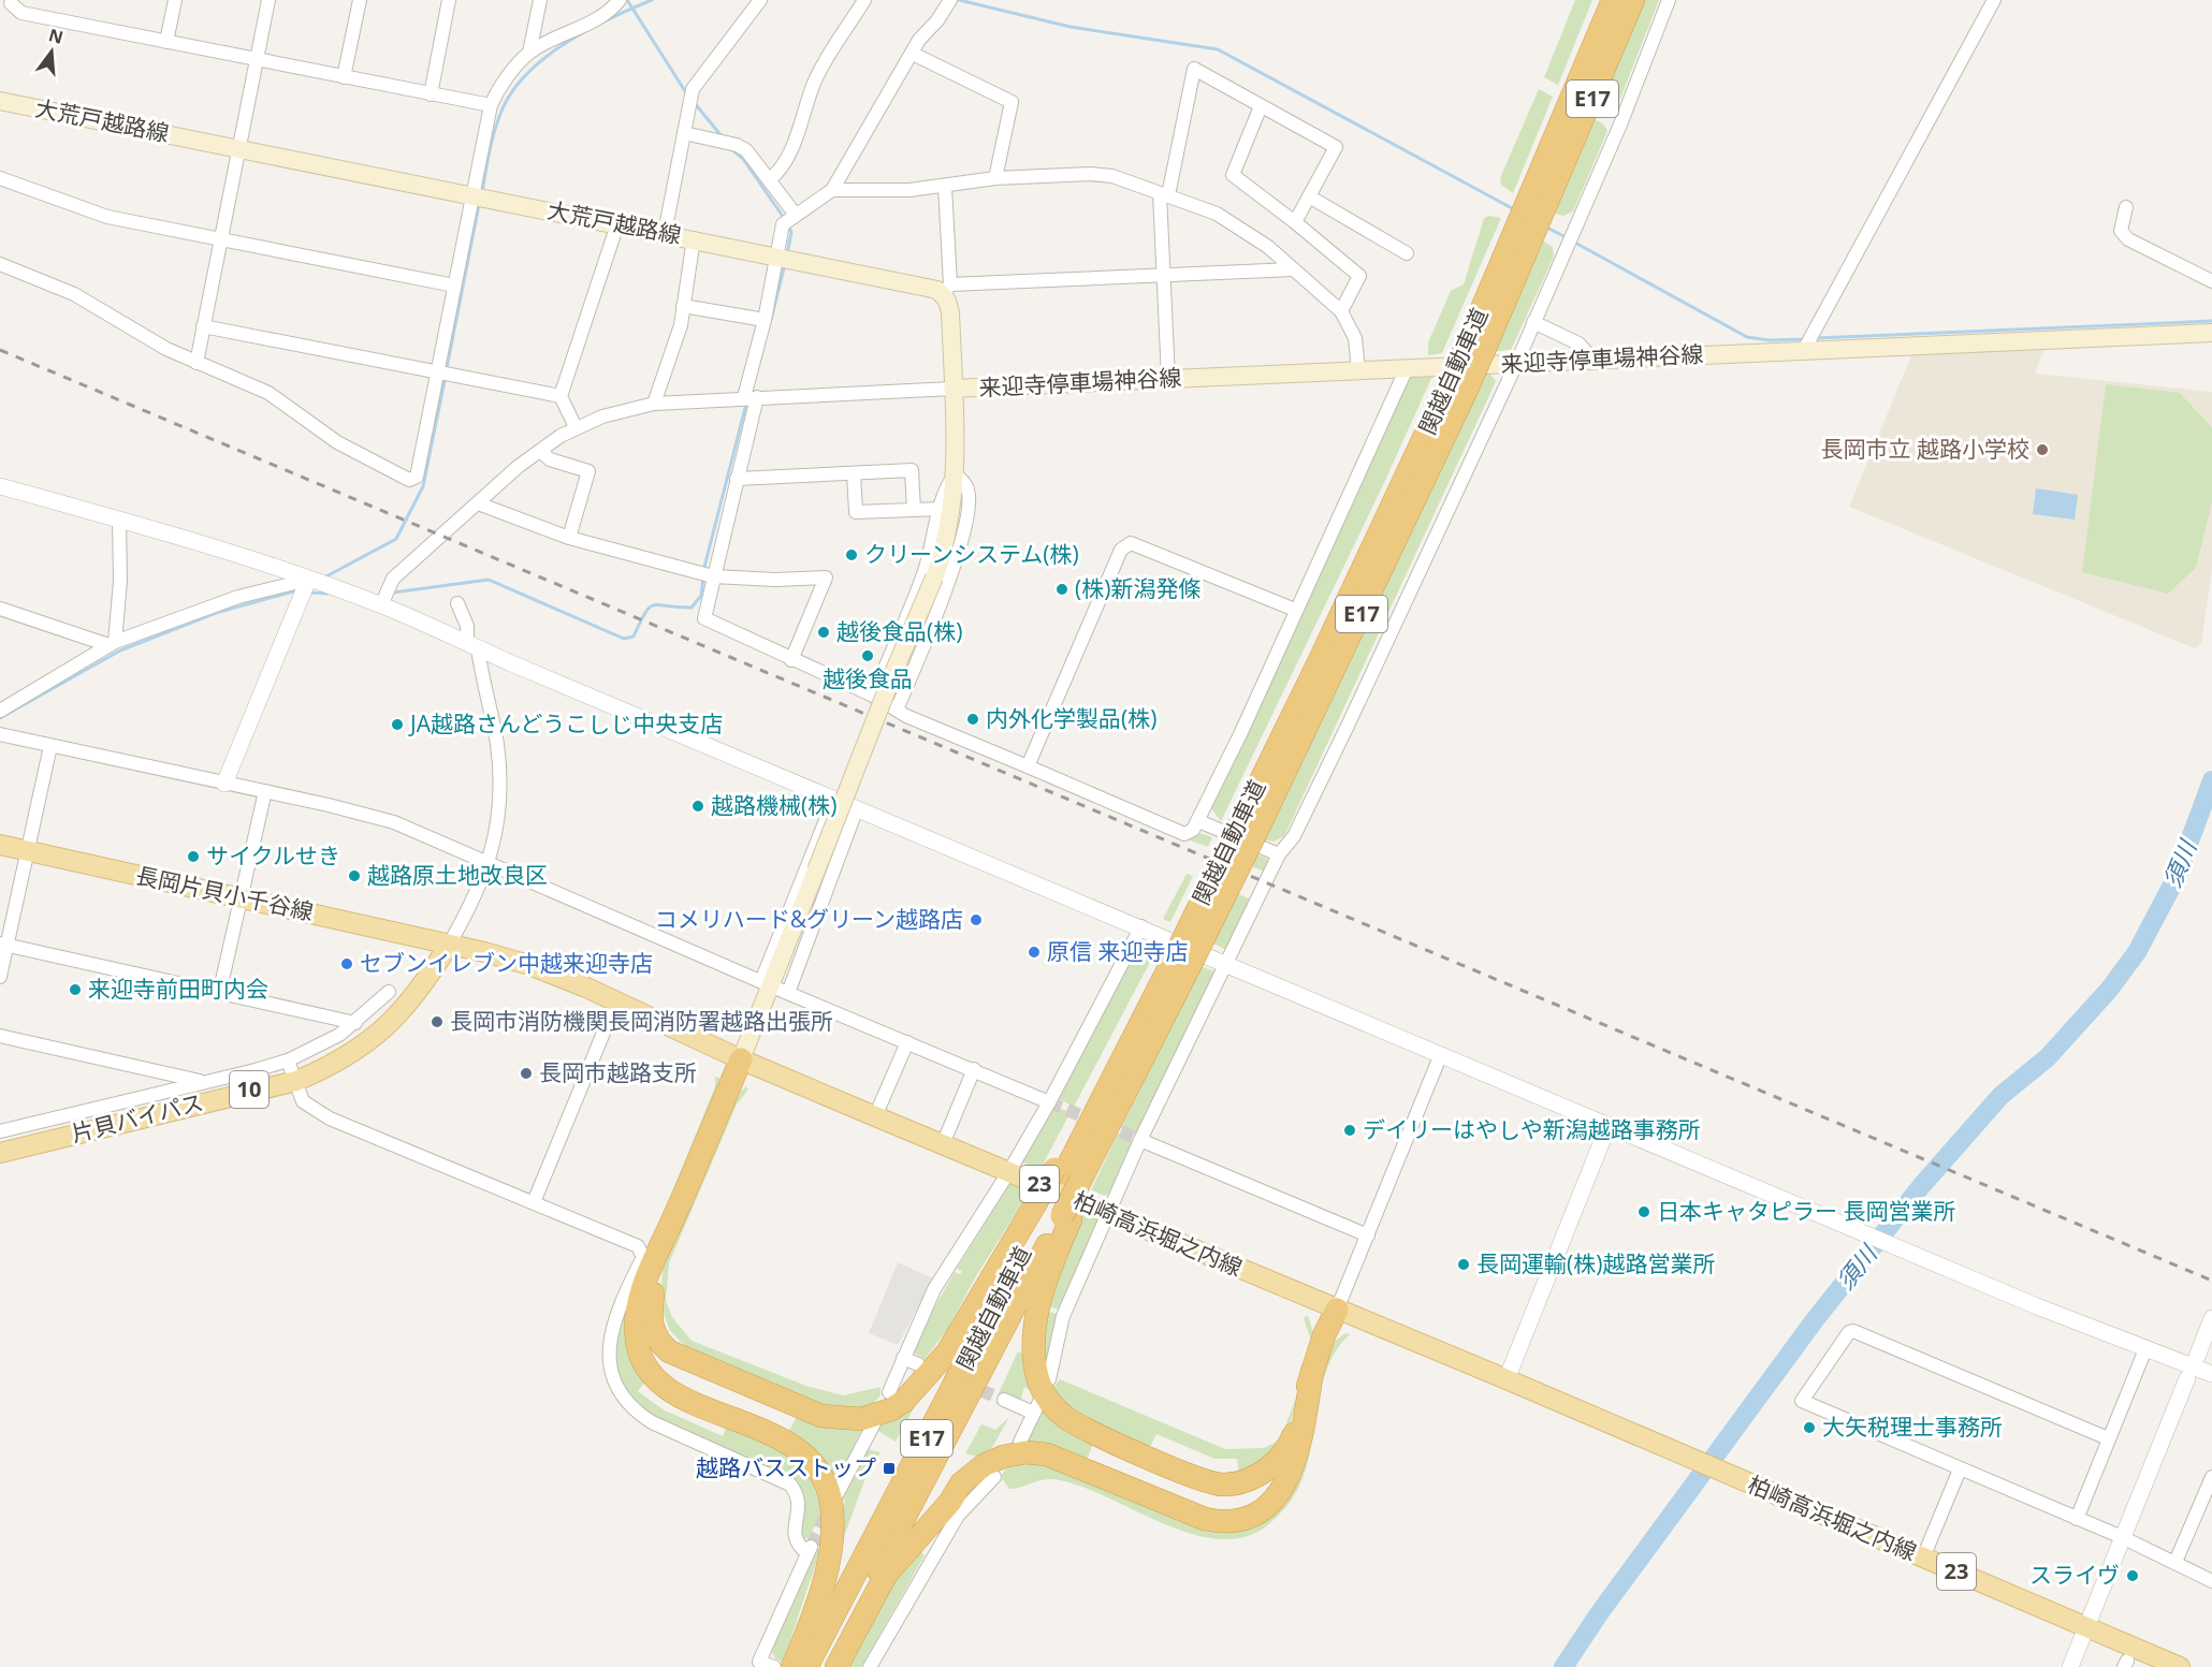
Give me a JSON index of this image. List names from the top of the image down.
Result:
{
  "streets": {
    "highway": ["E17", "関越自動車道"],
    "main road": [
      "大荒戸越路線",
      "来迎寺停車場神谷線",
      "長岡片貝小千谷線",
      "10",
      "片貝バイパス",
      "23",
      "柏崎高浜堀之内線"
    ]
  },
  "crossings": [
    ["長岡片貝小千谷線", "片貝バイパス"],
    ["長岡片貝小千谷線", "柏崎高浜堀之内線"],
    ["片貝バイパス", "柏崎高浜堀之内線"]
  ],
  "water": ["須川"],
  "places": {
    "other": [
      "長岡市立 越路小学校",
      "クリーンシステム(株)",
      "(株)新潟発條",
      "越後食品(株)",
      "越後食品",
      "内外化学製品(株)",
      "JA越路さんどうこしじ中央支店",
      "越路機械(株)",
      "サイクルせき",
      "越路原土地改良区",
      "コメリハード&グリーン越路店",
      "原信 来迎寺店",
      "セブンイレブン中越来迎寺店",
      "来迎寺前田町内会",
      "長岡市消防機関長岡消防署越路出張所",
      "長岡市越路支所",
      "デイリーはやしや新潟越路事務所",
      "日本キャタピラー 長岡営業所",
      "長岡運輸(株)越路営業所",
      "大矢税理士事務所",
      "スライヴ"
    ],
    "transit": ["越路バスストップ"]
  },
  "north": "top"
}
